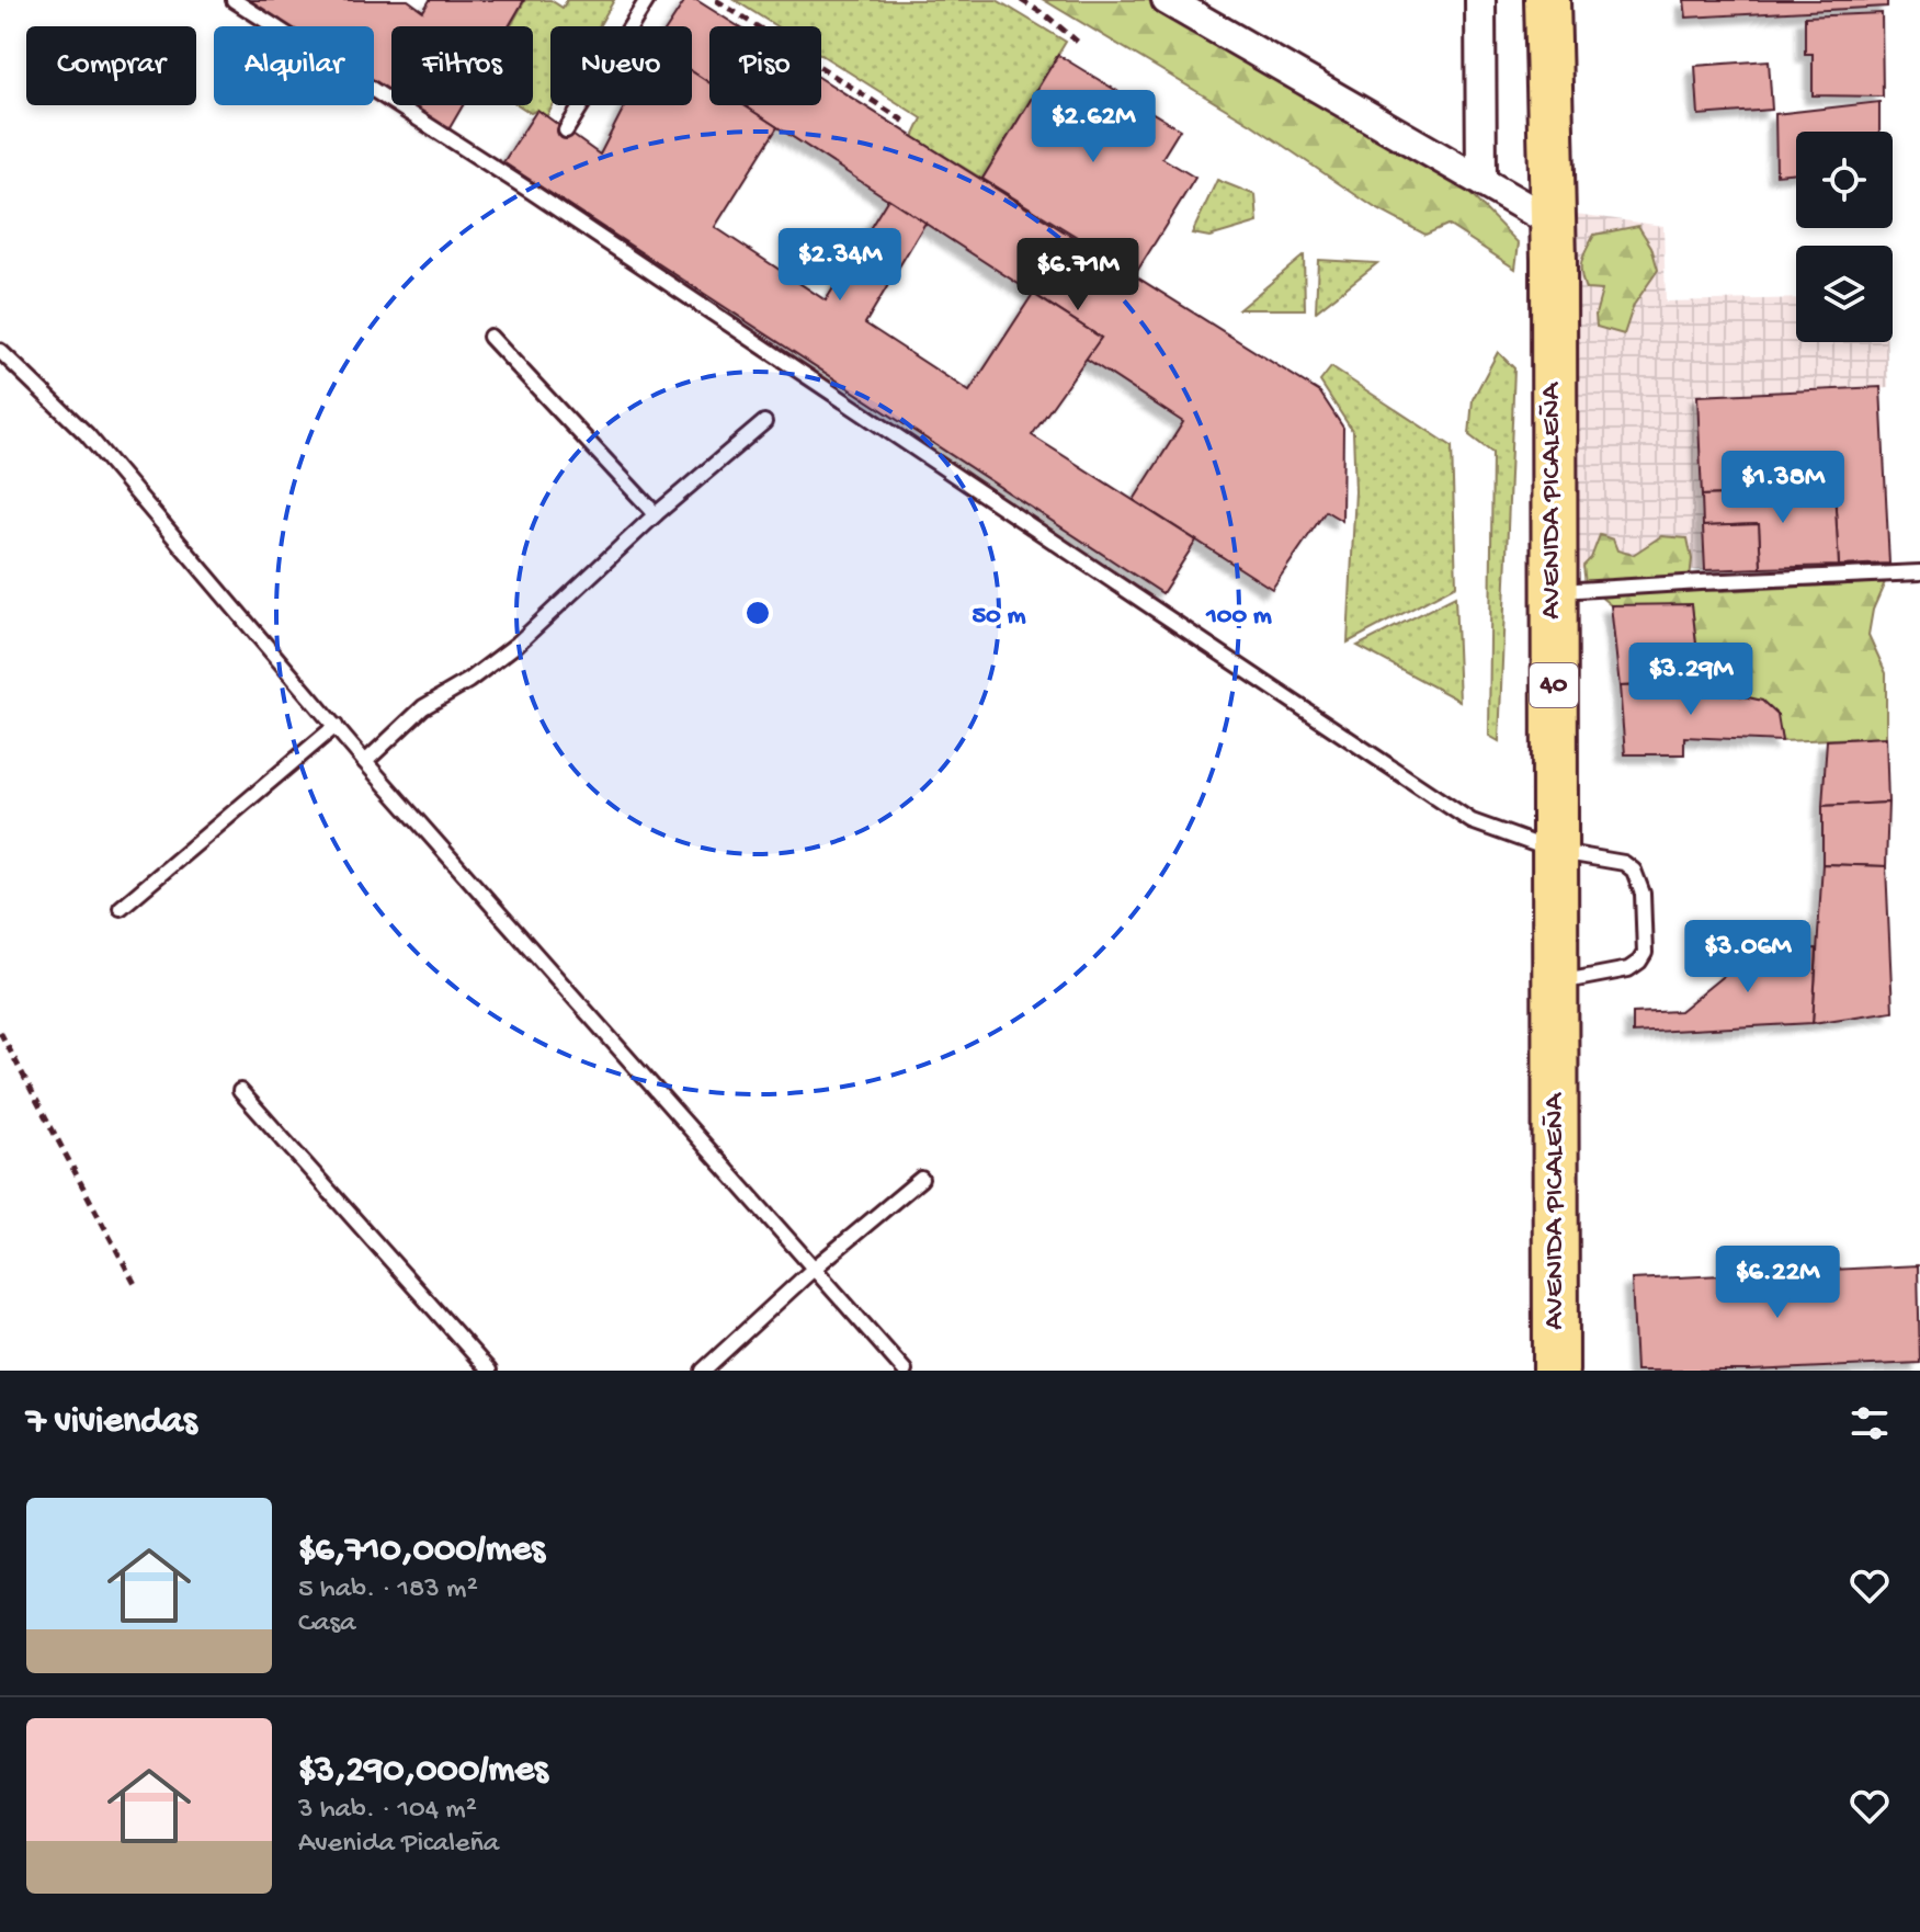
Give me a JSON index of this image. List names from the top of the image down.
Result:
{
  "streets": {
    "main road": ["AVENIDA PICALEÑA", "40"]
  },
  "page": {
    "chip": [
      "Comprar",
      "Alquilar",
      "Filtros",
      "Nuevo",
      "Piso"
    ],
    "price": [
      "$2.62M",
      "$2.34M",
      "$6.71M",
      "$1.38M",
      "$3.29M",
      "$3.06M",
      "$6.22M"
    ],
    "heading": "7 viviendas",
    "list": [
      {
        "name": "$6,710,000/mes",
        "note": "5 hab. · 183 m² · Casa"
      },
      {
        "name": "$3,290,000/mes",
        "note": "3 hab. · 104 m² · Avenida Picaleña"
      }
    ]
  },
  "rings": ["50 m", "100 m"]
}
